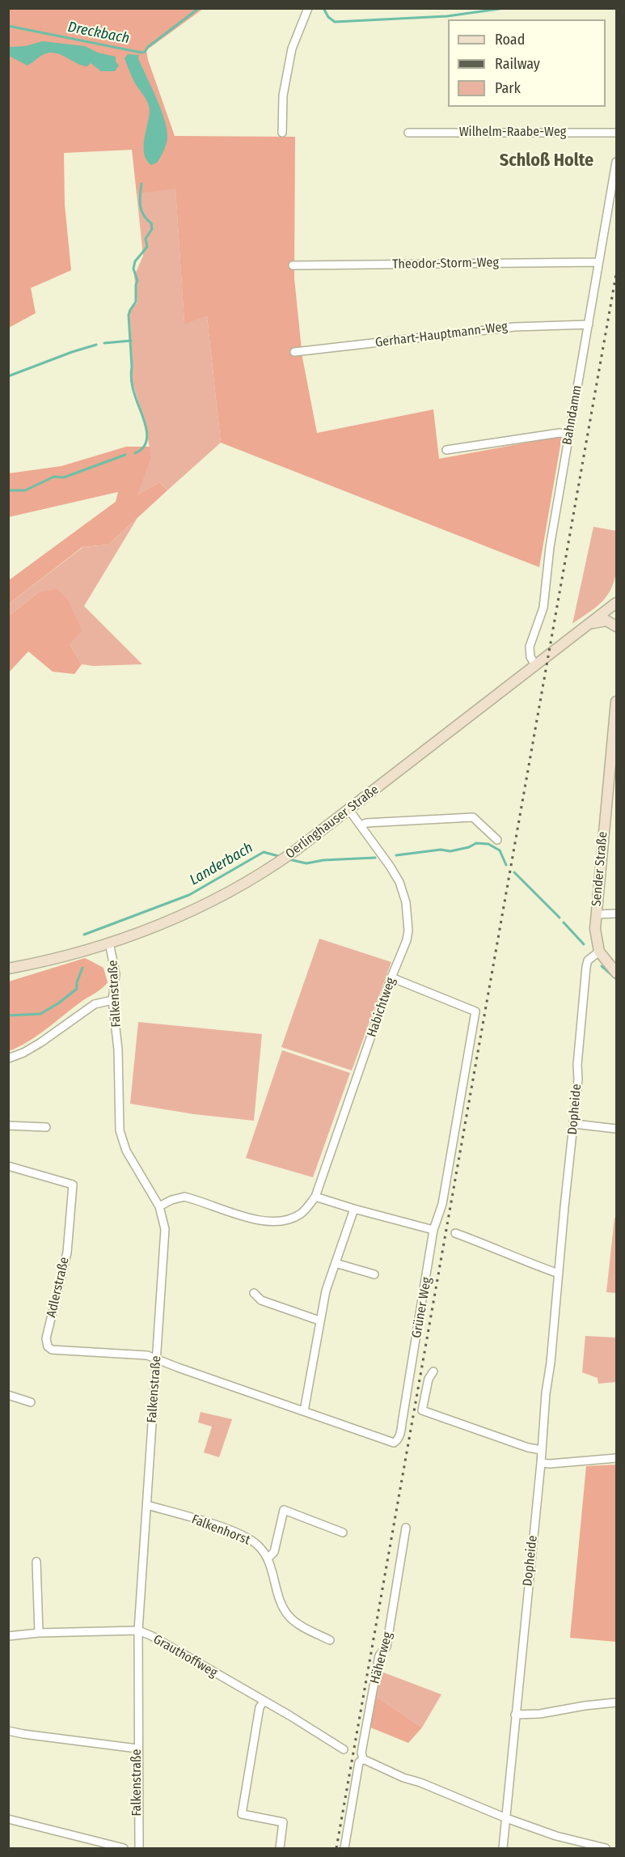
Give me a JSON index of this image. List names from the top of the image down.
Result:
{
  "streets": {
    "main road": ["Oerlinghauser Straße", "Sender Straße"],
    "street": [
      "Wilhelm-Raabe-Weg",
      "Theodor-Storm-Weg",
      "Gerhart-Hauptmann-Weg",
      "Bahndamm",
      "Falkenstraße",
      "Habichtweg",
      "Dopheide",
      "Adlerstraße",
      "Grüner Weg",
      "Falkenhorst",
      "Grauthoffweg",
      "Häherweg"
    ]
  },
  "crossings": [
    ["Theodor-Storm-Weg", "Bahndamm"],
    ["Gerhart-Hauptmann-Weg", "Bahndamm"],
    ["Bahndamm", "Oerlinghauser Straße"],
    ["Oerlinghauser Straße", "Falkenstraße"],
    ["Oerlinghauser Straße", "Habichtweg"],
    ["Sender Straße", "Dopheide"],
    ["Falkenstraße", "Habichtweg"],
    ["Falkenstraße", "Adlerstraße"],
    ["Falkenstraße", "Grüner Weg"],
    ["Falkenstraße", "Falkenhorst"],
    ["Falkenstraße", "Grauthoffweg"],
    ["Habichtweg", "Grüner Weg"],
    ["Adlerstraße", "Grüner Weg"]
  ],
  "districts": ["Schloß Holte"],
  "water": ["Dreckbach", "Landerbach"],
  "legend": ["Road", "Railway", "Park"]
}
